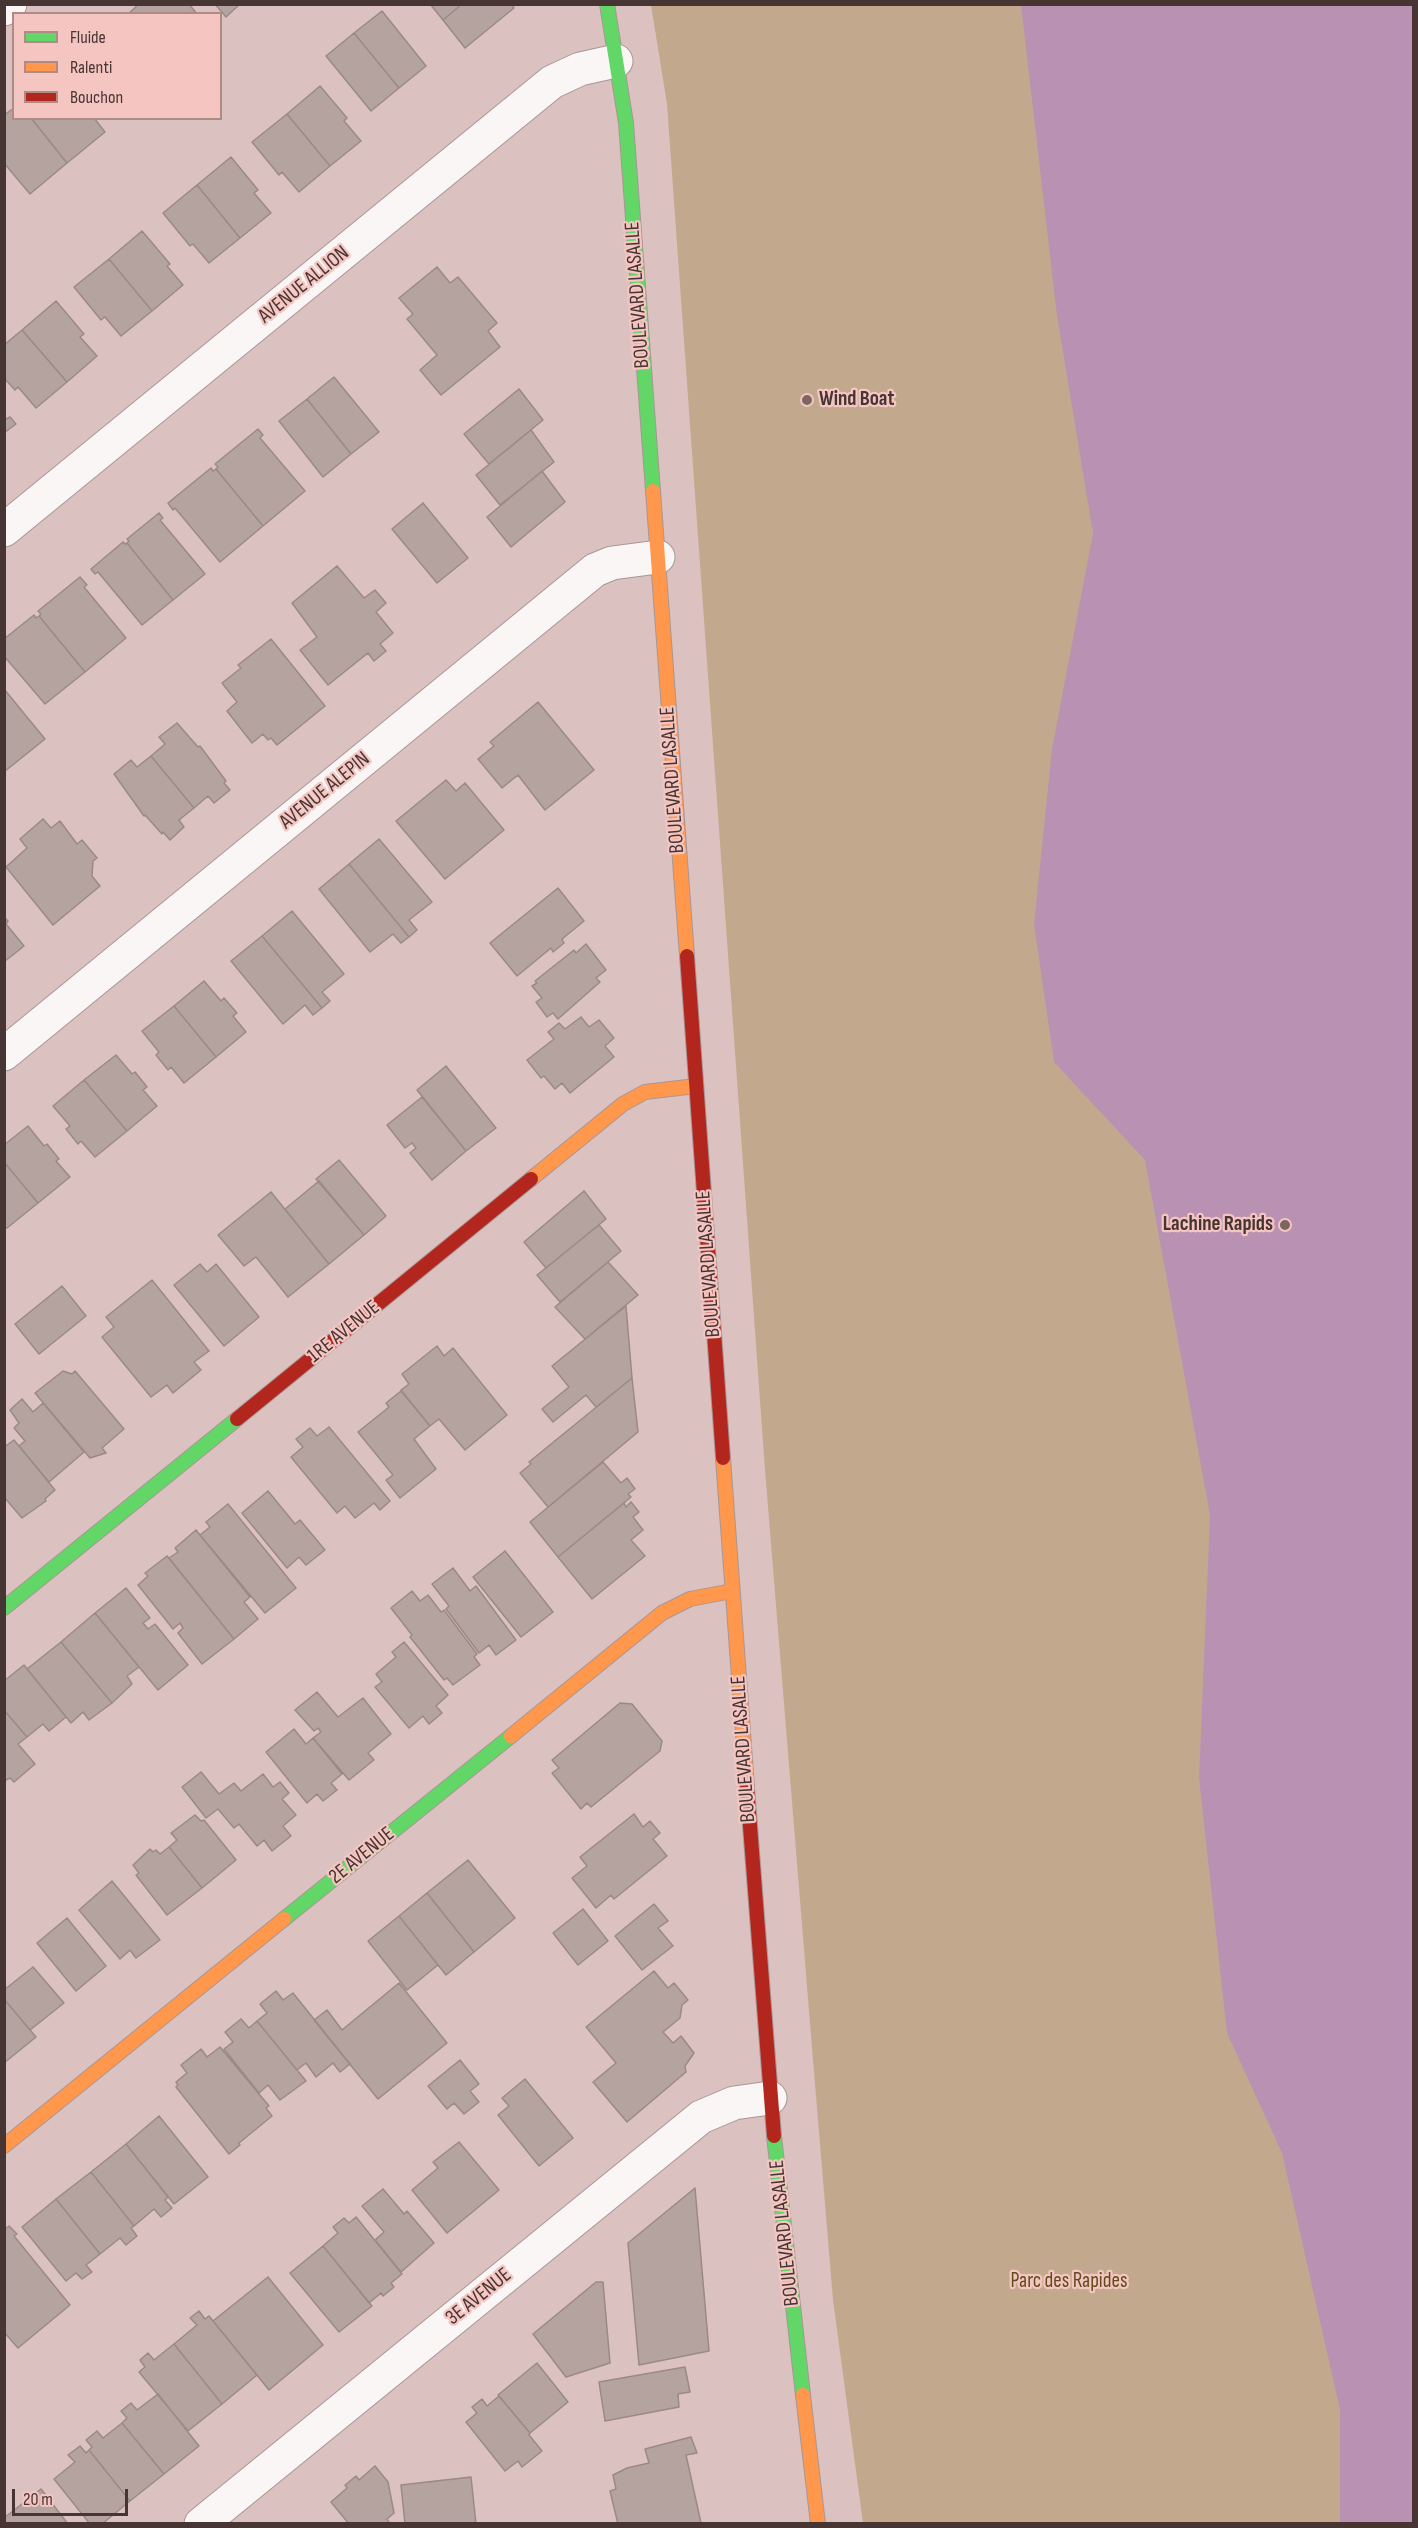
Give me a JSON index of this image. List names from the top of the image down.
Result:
{
  "streets": {
    "main road": ["BOULEVARD LASALLE", "1RE AVENUE", "2E AVENUE"],
    "street": ["AVENUE ALLION", "AVENUE ALEPIN", "3E AVENUE"]
  },
  "crossings": [
    ["AVENUE ALLION", "BOULEVARD LASALLE"],
    ["BOULEVARD LASALLE", "AVENUE ALEPIN"],
    ["BOULEVARD LASALLE", "1RE AVENUE"],
    ["BOULEVARD LASALLE", "2E AVENUE"],
    ["BOULEVARD LASALLE", "3E AVENUE"]
  ],
  "parks": ["Parc des Rapides"],
  "places": ["Wind Boat", "Lachine Rapids"],
  "legend": ["Fluide", "Ralenti", "Bouchon"],
  "scale_bar": "20 m"
}
